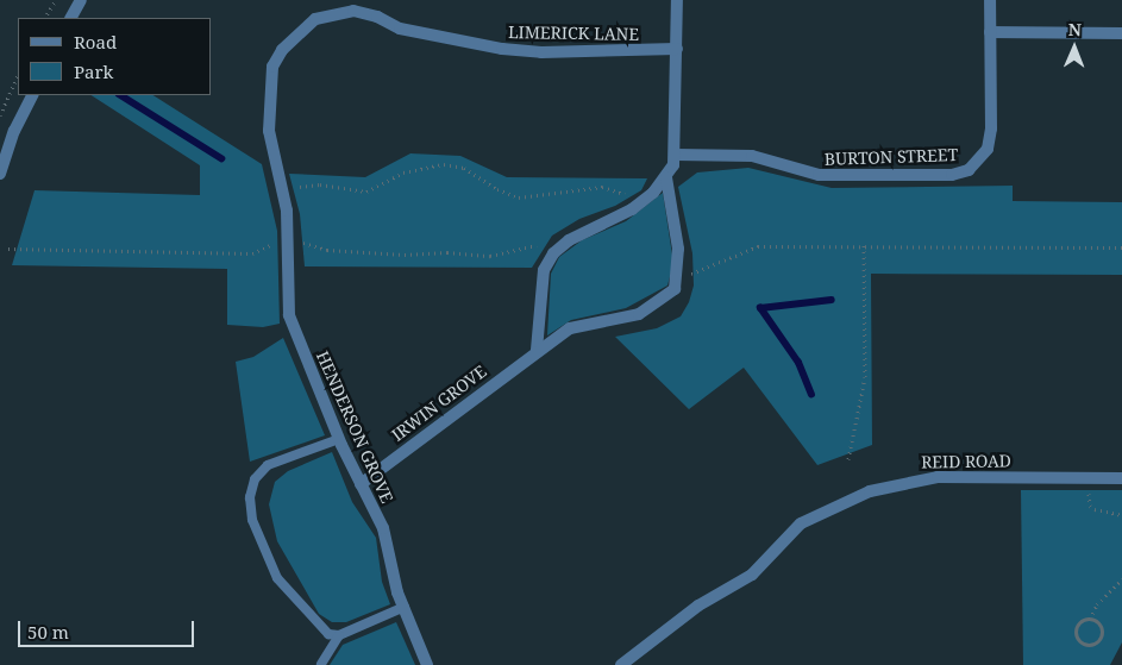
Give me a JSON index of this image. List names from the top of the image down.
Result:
{
  "streets": {
    "street": [
      "LIMERICK LANE",
      "BURTON STREET",
      "IRWIN GROVE",
      "HENDERSON GROVE",
      "REID ROAD"
    ]
  },
  "crossings": [
    ["LIMERICK LANE", "HENDERSON GROVE"],
    ["IRWIN GROVE", "HENDERSON GROVE"]
  ],
  "legend": ["Road", "Park"],
  "scale_bar": "50 m",
  "north": "top"
}
